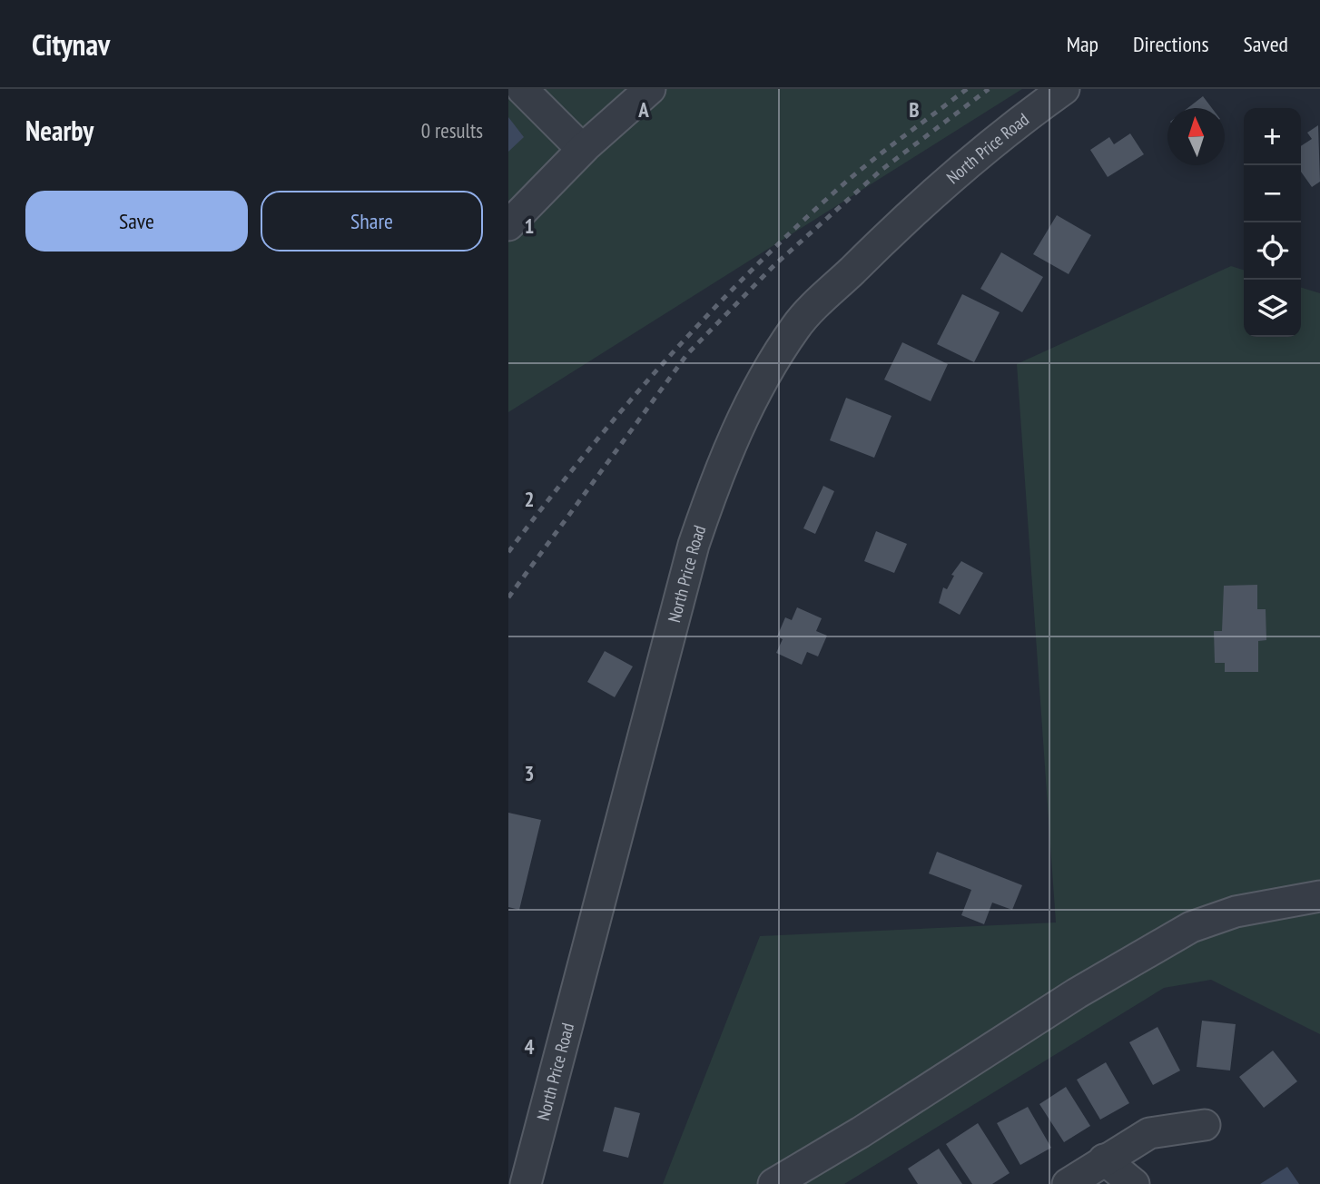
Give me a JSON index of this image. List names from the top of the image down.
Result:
{
  "streets": {
    "street": ["North Price Road"]
  },
  "north": "top",
  "page": {
    "header": "Citynav",
    "nav": ["Map", "Directions", "Saved"],
    "heading": ["Nearby", "0 results"],
    "map_buttons": ["+", "−"],
    "buttons": ["Save", "Share"]
  },
  "grid": {
    "columns": ["A", "B"],
    "rows": [
      "1",
      "2",
      "3",
      "4"
    ]
  }
}
